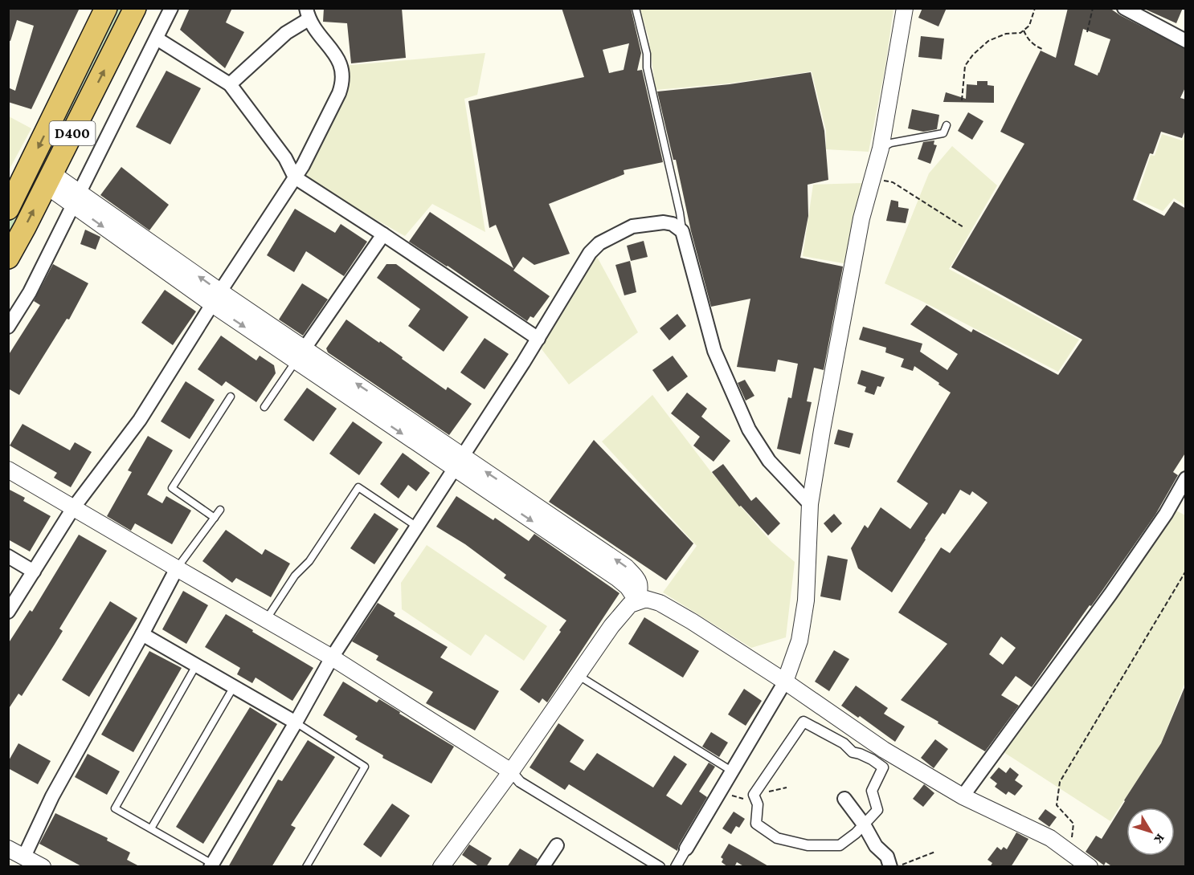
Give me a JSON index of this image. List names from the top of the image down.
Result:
{
  "streets": {
    "highway": ["D400"]
  },
  "north": "bottom right"
}
